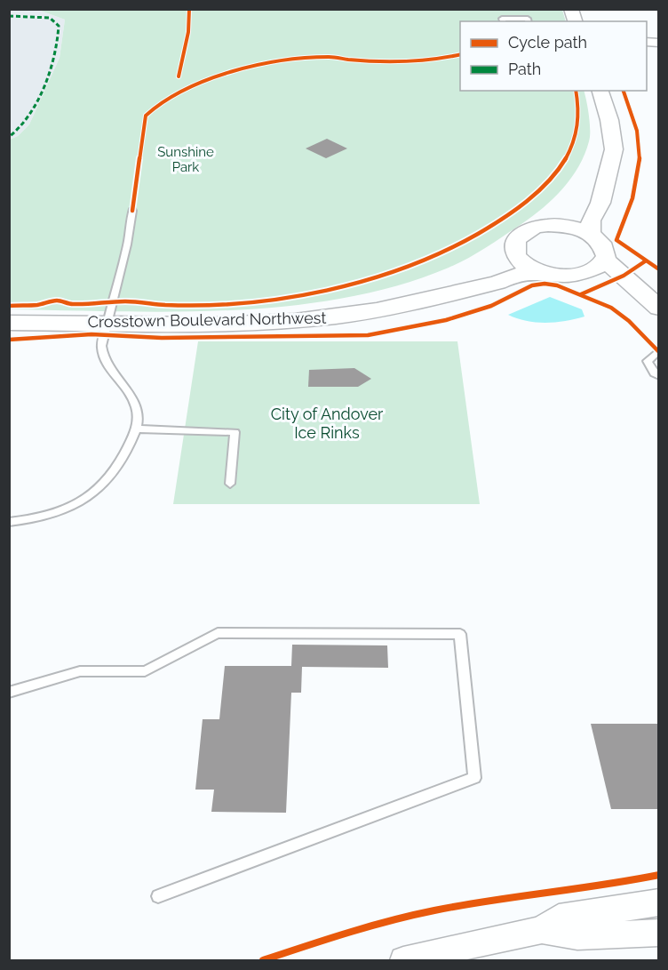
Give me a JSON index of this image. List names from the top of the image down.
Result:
{
  "streets": {
    "street": ["Crosstown Boulevard Northwest"]
  },
  "parks": ["Sunshine Park", "City of Andover Ice Rinks"],
  "legend": ["Cycle path", "Path"]
}
